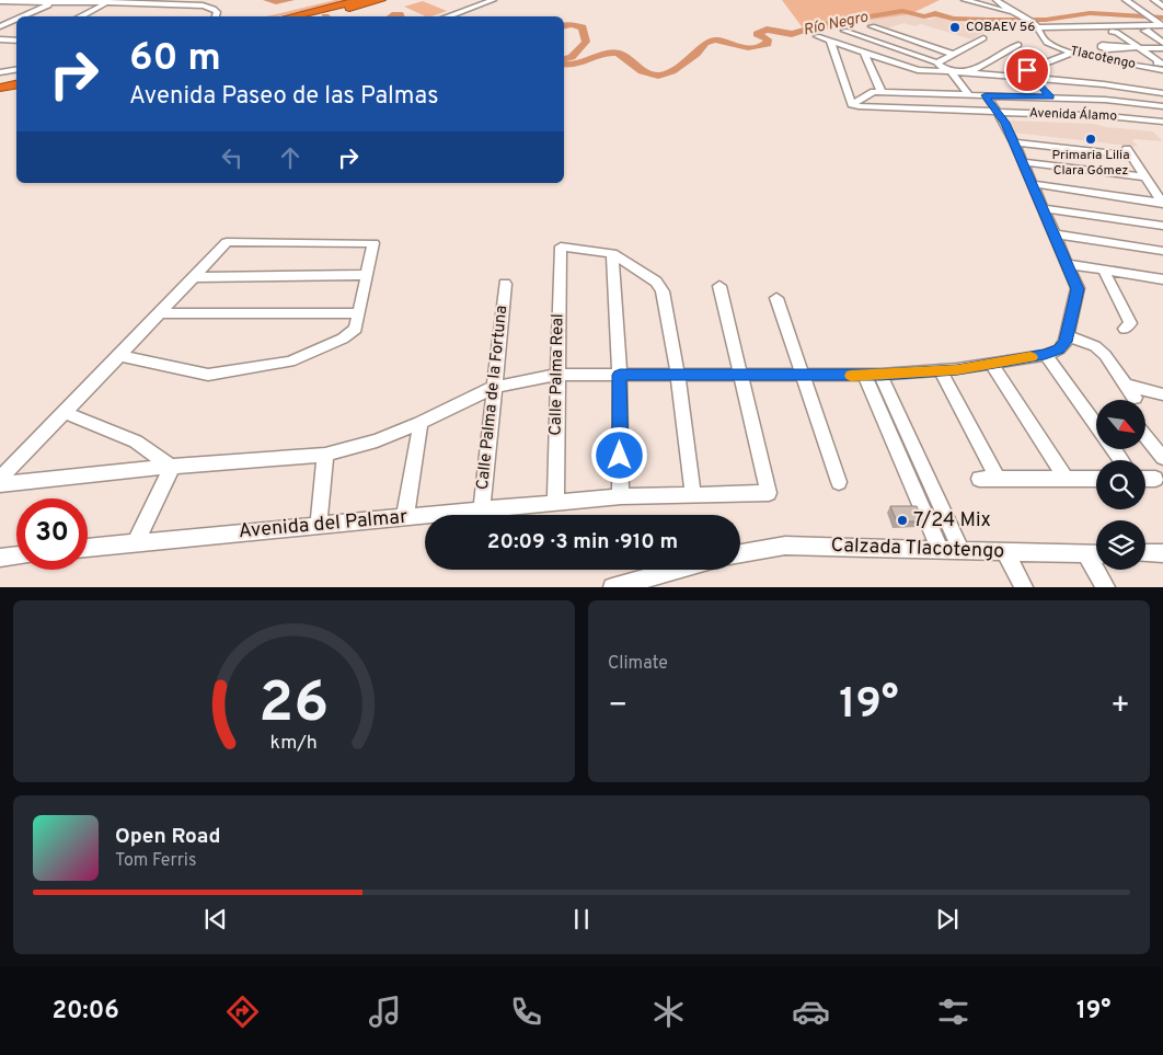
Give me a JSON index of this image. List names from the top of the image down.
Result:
{
  "streets": {
    "street": [
      "Tlacotengo",
      "Avenida Álamo",
      "Calle Palma Real",
      "Calle Palma de la Fortuna",
      "Avenida del Palmar",
      "Calzada Tlacotengo"
    ]
  },
  "crossings": [
    ["Calle Palma Real", "Avenida del Palmar"],
    ["Calle Palma de la Fortuna", "Avenida del Palmar"]
  ],
  "water": ["Río Negro"],
  "places": ["COBAEV 56", "Primaria Lilia Clara Gómez", "7/24 Mix"],
  "north": "bottom right",
  "page": {
    "turn": ["60 m", "Avenida Paseo de las Palmas"],
    "limit": "30",
    "trip": "20:09 · 3 min · 910 m",
    "tile": "Climate",
    "heat": ["−", "19°", "+"],
    "song": ["Open Road", "Tom Ferris"],
    "tabs": ["20:06", "19°"],
    "gauge": ["26", "km/h"]
  }
}
